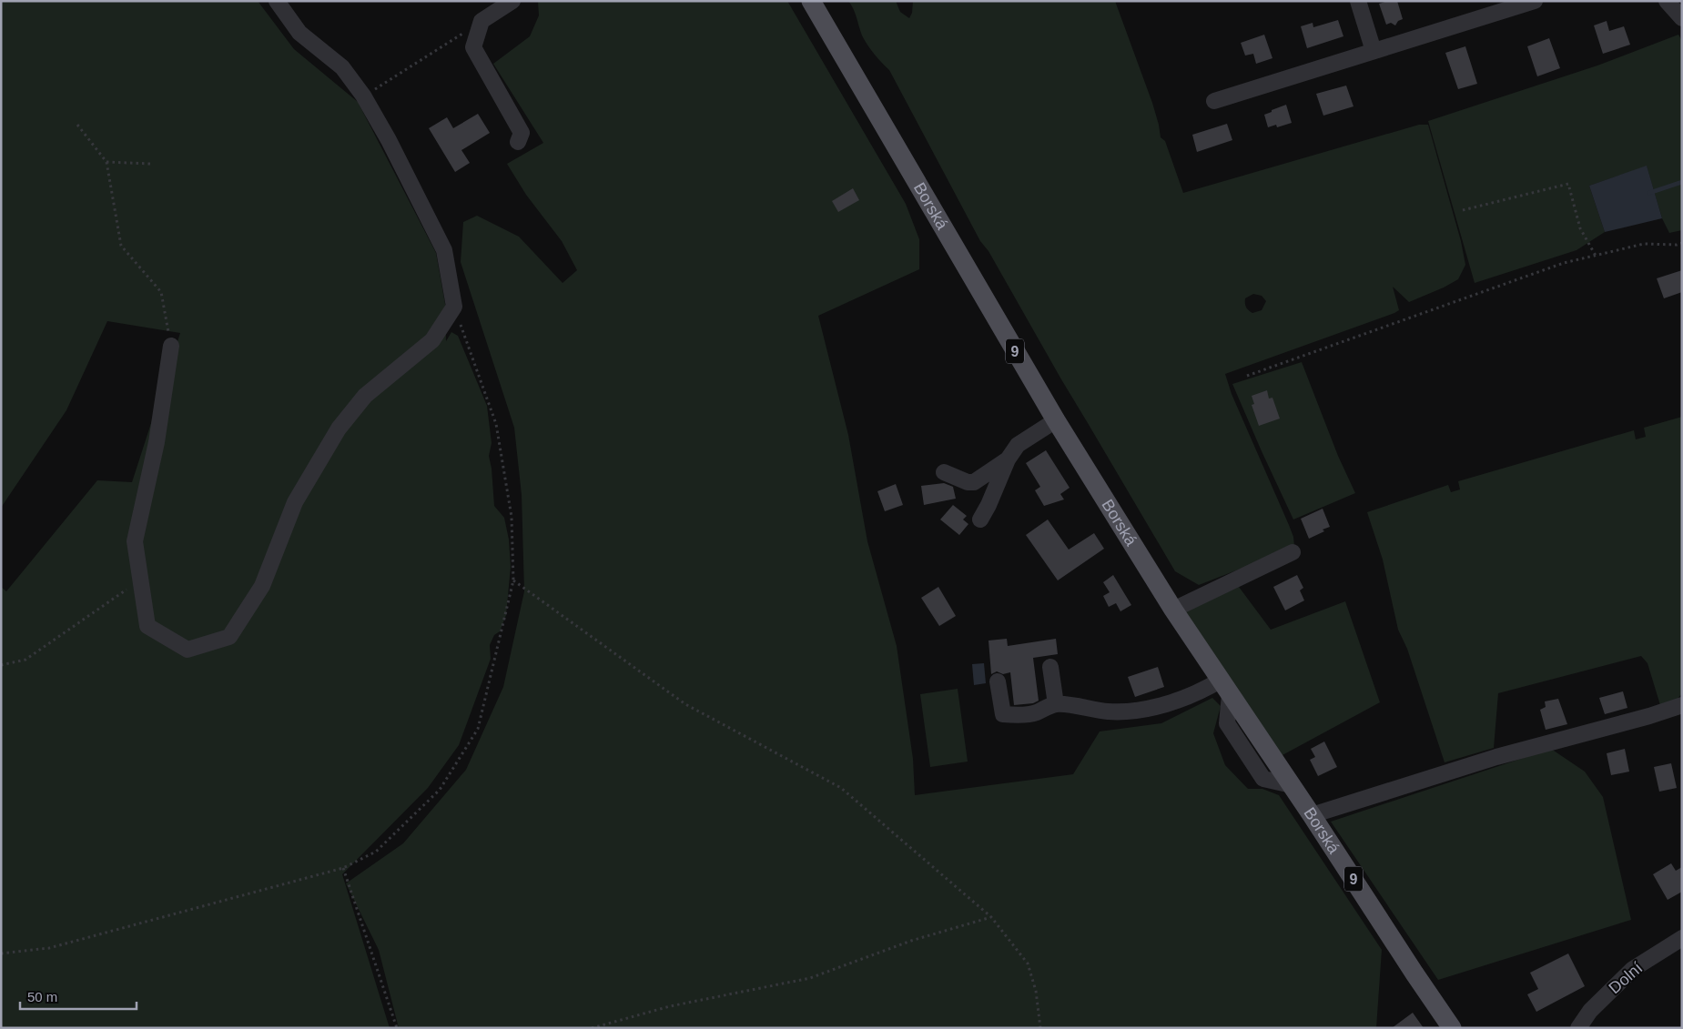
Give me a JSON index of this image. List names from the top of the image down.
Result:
{
  "streets": {
    "main road": ["Borská", "9"],
    "street": ["Dolní"]
  },
  "scale_bar": "50 m"
}
